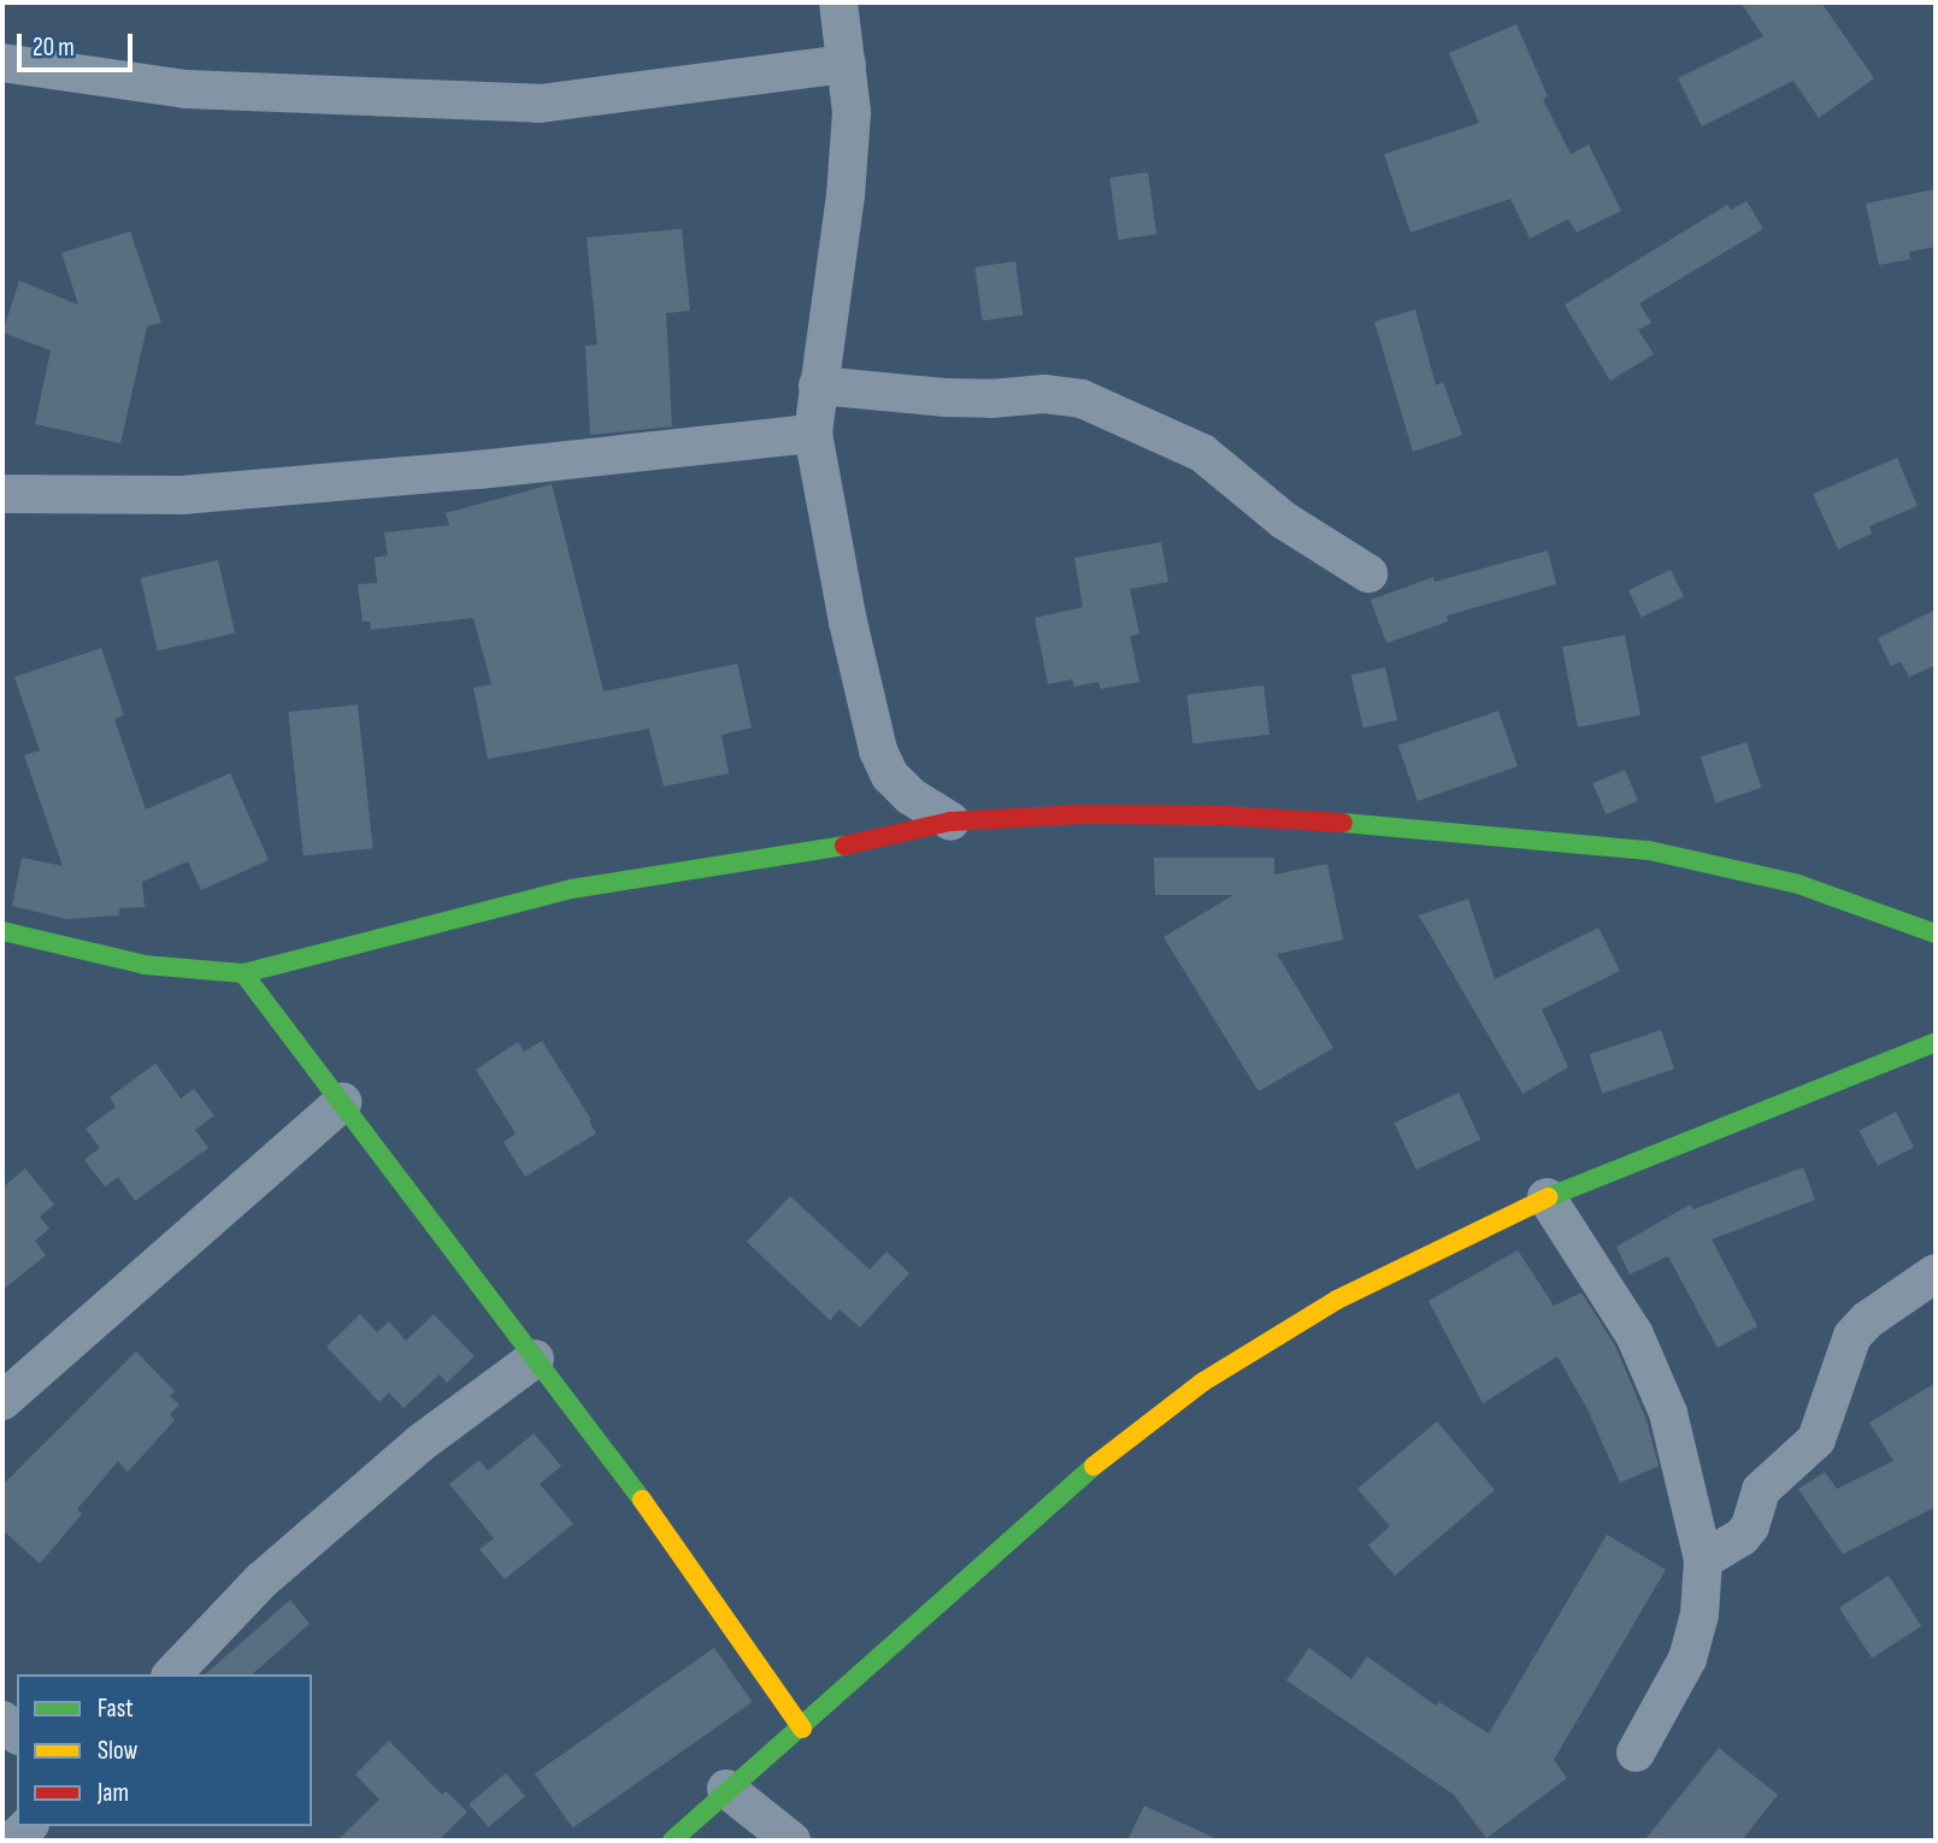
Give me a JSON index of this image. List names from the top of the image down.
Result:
{
  "legend": ["Fast", "Slow", "Jam"],
  "scale_bar": "20 m"
}
